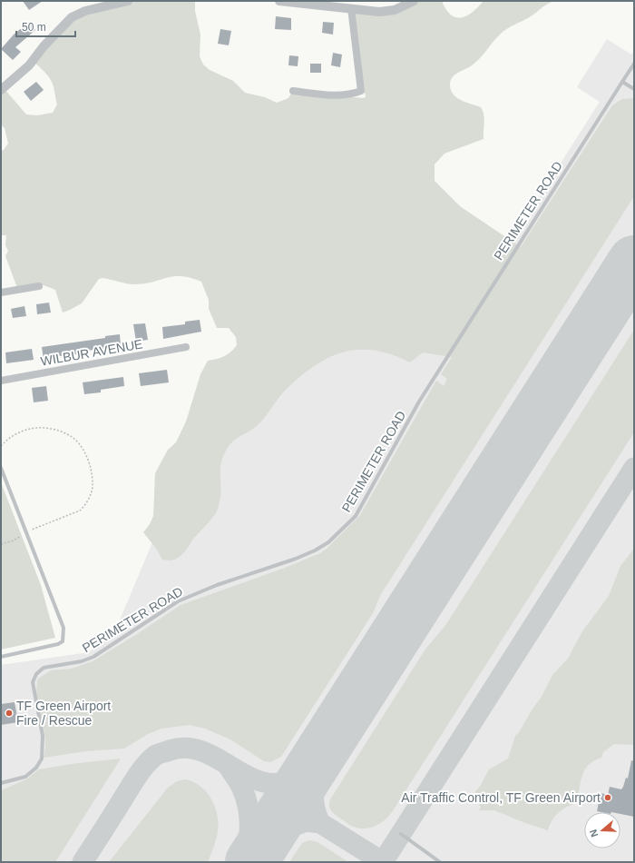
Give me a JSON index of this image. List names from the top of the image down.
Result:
{
  "streets": {
    "street": ["WILBUR AVENUE"],
    "lane": ["PERIMETER ROAD"]
  },
  "places": ["TF Green Airport Fire / Rescue", "Air Traffic Control, TF Green Airport"],
  "scale_bar": "50 m",
  "north": "left"
}
